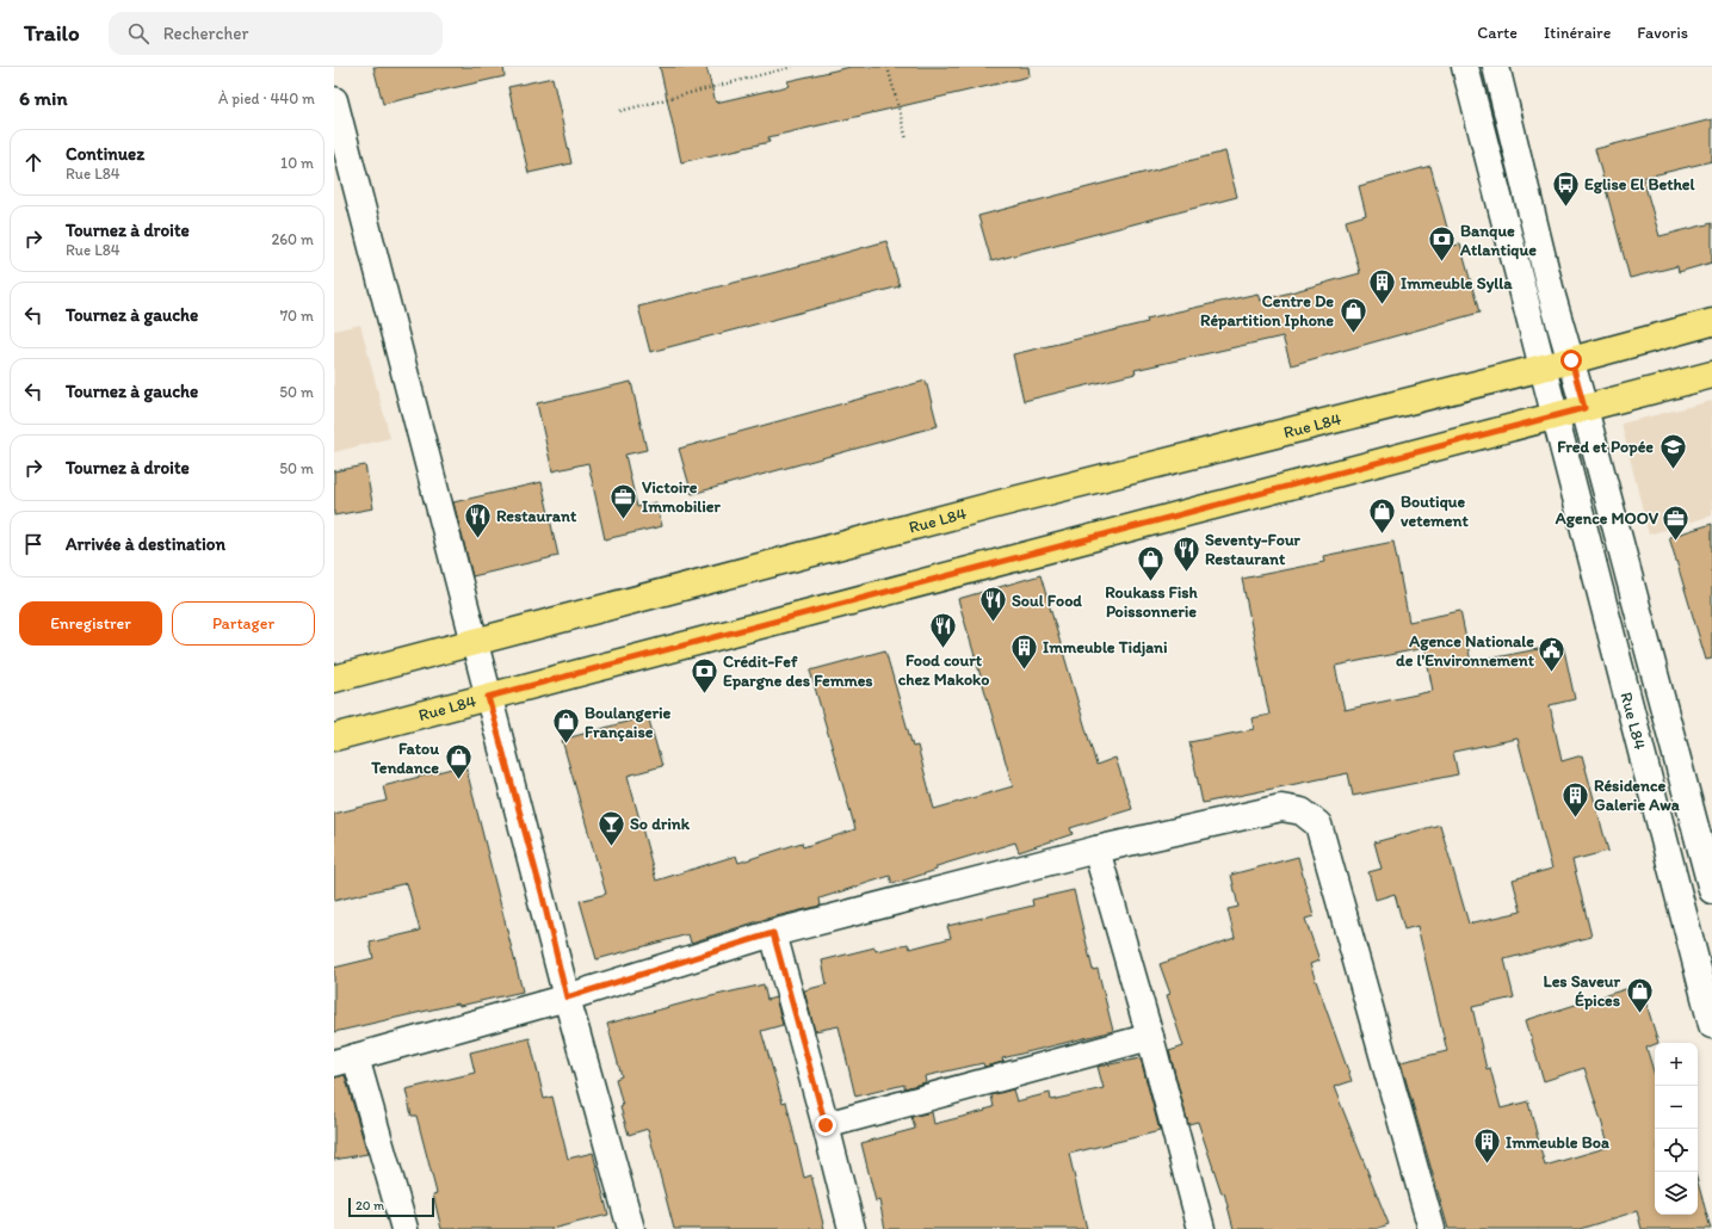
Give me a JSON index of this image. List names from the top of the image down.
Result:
{
  "streets": {
    "main road": ["Rue L84"]
  },
  "places": {
    "bus stop": ["Eglise El Bethel"],
    "bank": ["Banque Atlantique", "Crédit-Fef Epargne des Femmes"],
    "building": [
      "Immeuble Sylla",
      "Immeuble Tidjani",
      "Résidence Galerie Awa",
      "Immeuble Boa"
    ],
    "shop": [
      "Centre De Répartition Iphone",
      "Boutique vetement",
      "Roukass Fish Poissonnerie",
      "Boulangerie Française",
      "Fatou Tendance",
      "Les Saveur Épices"
    ],
    "school or university": ["Fred et Popée"],
    "office": ["Victoire Immobilier", "Agence MOOV"],
    "restaurant": [
      "Restaurant",
      "Seventy-Four Restaurant",
      "Soul Food",
      "Food court chez Makoko"
    ],
    "public building": ["Agence Nationale de l'Environnement"],
    "bar": ["So drink"]
  },
  "scale_bar": "20 m",
  "page": {
    "header": "Trailo",
    "search": "Rechercher",
    "nav": ["Carte", "Itinéraire", "Favoris"],
    "heading": ["6 min", "À pied · 440 m"],
    "list": [
      ["Continuez", "Rue L84", "10 m"],
      ["Tournez à droite", "Rue L84", "260 m"],
      ["Tournez à gauche", "70 m"],
      ["Tournez à gauche", "50 m"],
      ["Tournez à droite", "50 m"],
      "Arrivée à destination"
    ],
    "buttons": ["Enregistrer", "Partager"],
    "map_buttons": ["+", "−"],
    "scale": "20 m"
  }
}
